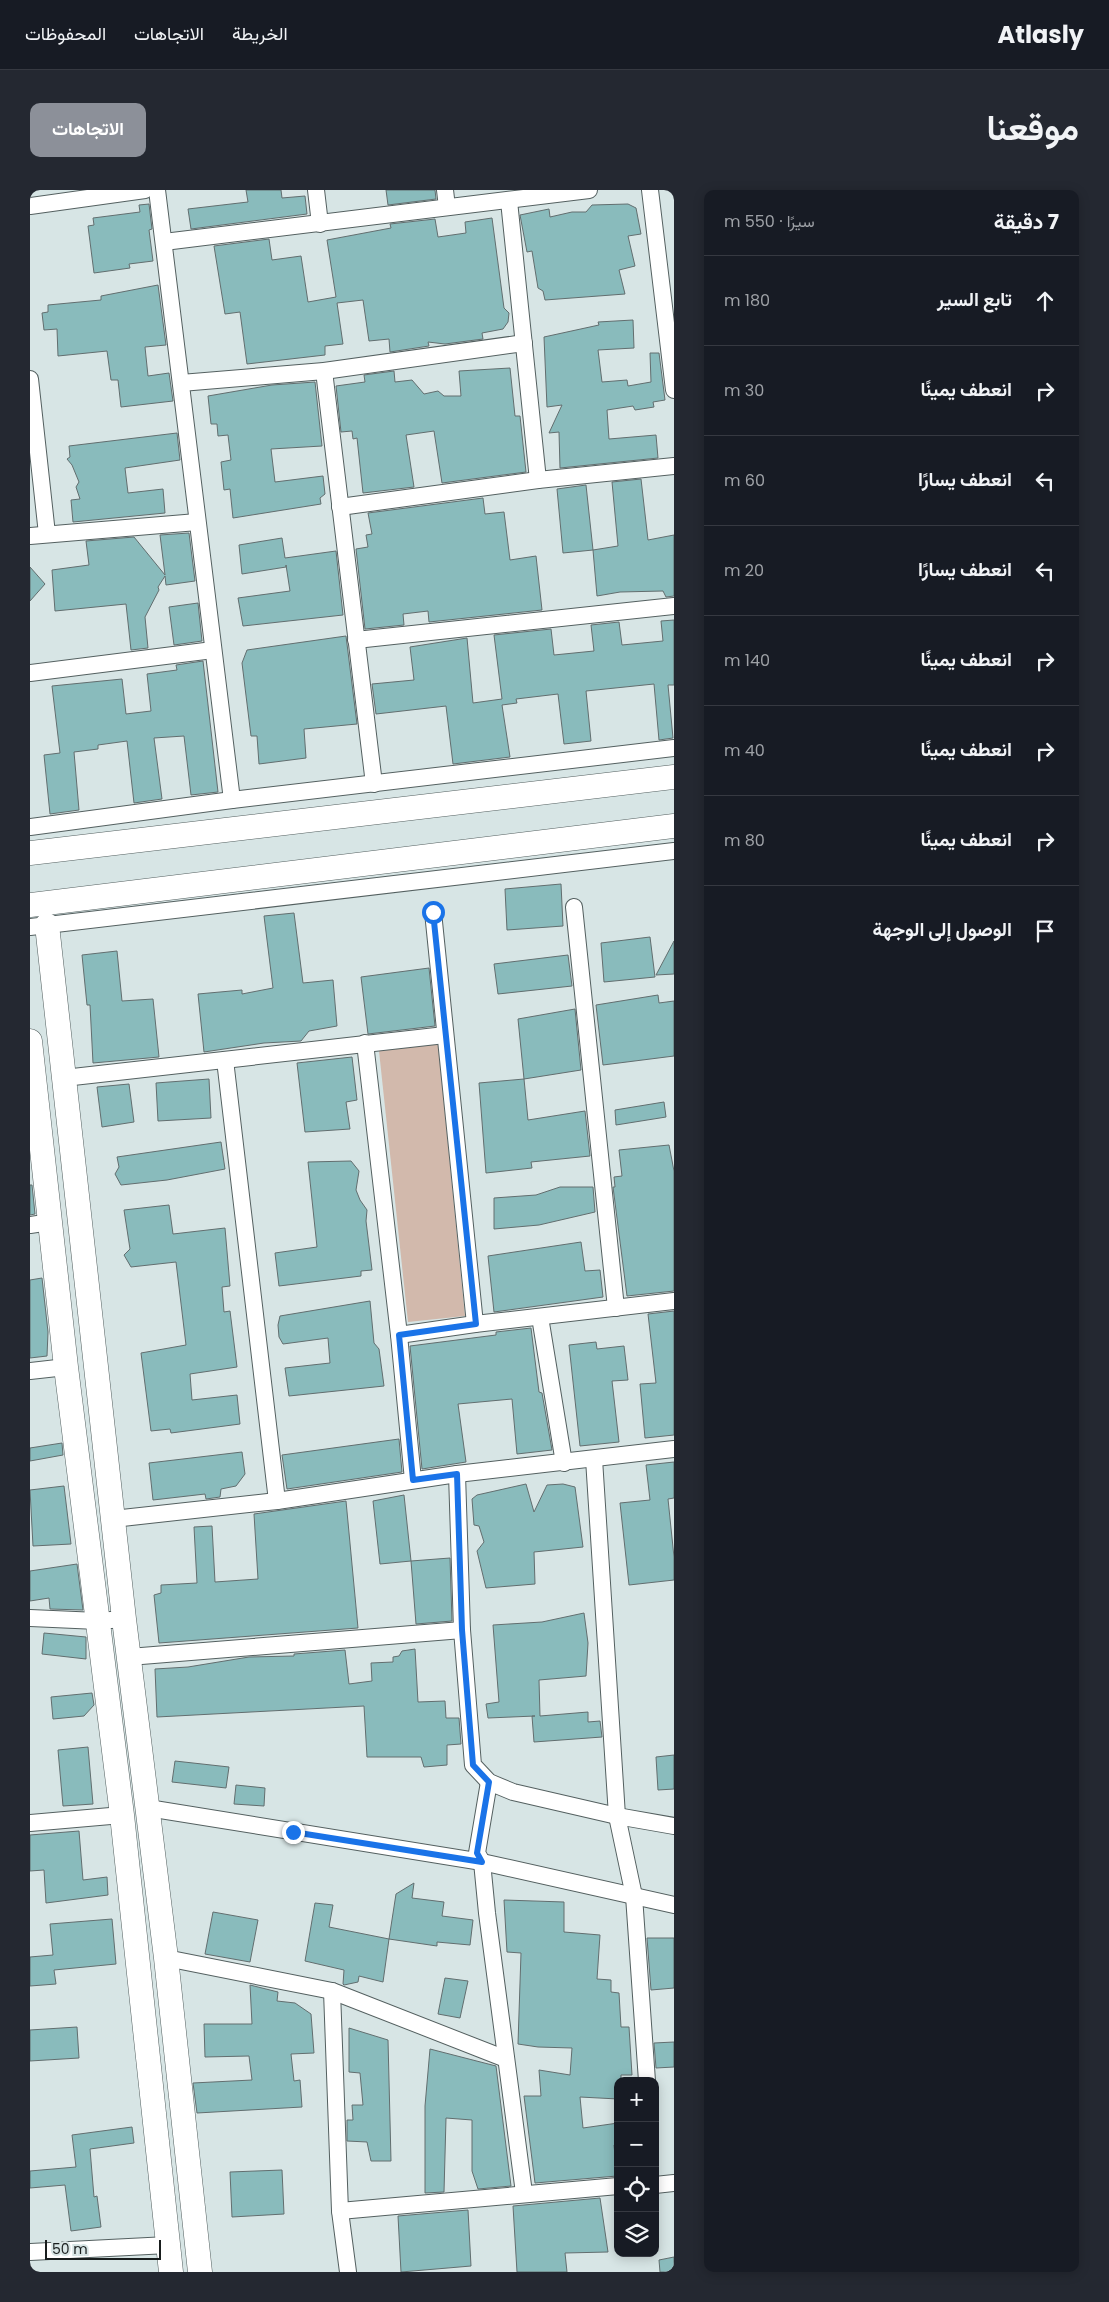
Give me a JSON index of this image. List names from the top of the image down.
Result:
{
  "scale_bar": "50 m",
  "page": {
    "header": "Atlasly",
    "nav": ["الخريطة", "الاتجاهات", "المحفوظات"],
    "title": "موقعنا",
    "buttons": "الاتجاهات",
    "heading": ["7 دقيقة", "سيرًا · 550 m"],
    "list": [
      ["تابع السير", "180 m"],
      ["انعطف يمينًا", "30 m"],
      ["انعطف يسارًا", "60 m"],
      ["انعطف يسارًا", "20 m"],
      ["انعطف يمينًا", "140 m"],
      ["انعطف يمينًا", "40 m"],
      ["انعطف يمينًا", "80 m"],
      "الوصول إلى الوجهة"
    ],
    "map_buttons": ["+", "−"],
    "scale": "50 m"
  }
}
